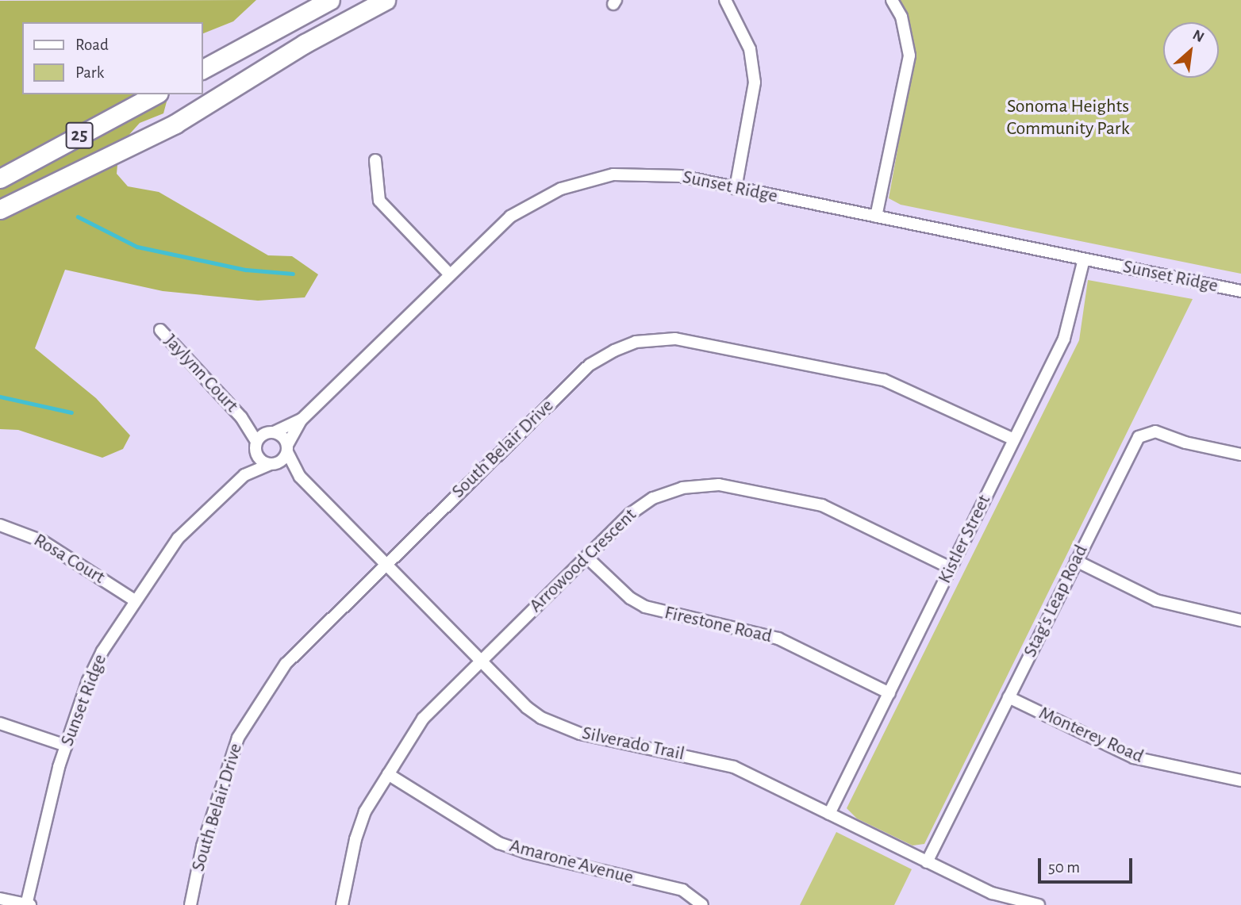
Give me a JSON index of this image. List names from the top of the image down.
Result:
{
  "streets": {
    "main road": ["25"],
    "street": [
      "Sunset Ridge",
      "Jaylynn Court",
      "South Belair Drive",
      "Kistler Street",
      "Rosa Court",
      "Arrowood Crescent",
      "Stag's Leap Road",
      "Firestone Road",
      "Monterey Road",
      "Silverado Trail",
      "Amarone Avenue"
    ]
  },
  "crossings": [
    ["Sunset Ridge", "Jaylynn Court"],
    ["Sunset Ridge", "Kistler Street"],
    ["Sunset Ridge", "Rosa Court"],
    ["Sunset Ridge", "Silverado Trail"],
    ["Jaylynn Court", "Silverado Trail"],
    ["South Belair Drive", "Kistler Street"],
    ["South Belair Drive", "Silverado Trail"],
    ["Kistler Street", "Arrowood Crescent"],
    ["Kistler Street", "Firestone Road"],
    ["Kistler Street", "Silverado Trail"],
    ["Arrowood Crescent", "Firestone Road"],
    ["Arrowood Crescent", "Silverado Trail"],
    ["Arrowood Crescent", "Amarone Avenue"],
    ["Stag's Leap Road", "Monterey Road"],
    ["Stag's Leap Road", "Silverado Trail"]
  ],
  "parks": ["Sonoma Heights Community Park"],
  "legend": ["Road", "Park"],
  "scale_bar": "50 m",
  "north": "top right"
}
